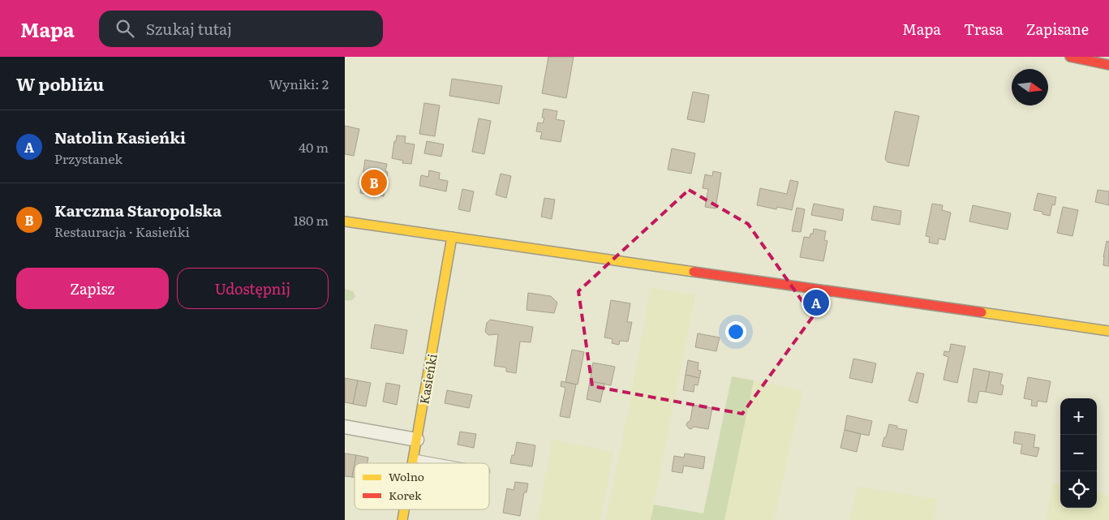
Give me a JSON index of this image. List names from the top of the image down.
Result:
{
  "streets": {
    "street": ["Kasieńki"]
  },
  "legend": ["Wolno", "Korek"],
  "north": "right",
  "page": {
    "header": "Mapa",
    "search": "Szukaj tutaj",
    "nav": ["Mapa", "Trasa", "Zapisane"],
    "heading": ["W pobliżu", "Wyniki: 2"],
    "list": [
      {
        "mark": "A",
        "name": "Natolin Kasieńki",
        "note": "Przystanek",
        "value": "40 m"
      },
      {
        "mark": "B",
        "name": "Karczma Staropolska",
        "note": "Restauracja · Kasieńki",
        "value": "180 m"
      }
    ],
    "pins": ["B", "A"],
    "buttons": ["Zapisz", "Udostępnij"],
    "map_buttons": ["+", "−"]
  }
}
